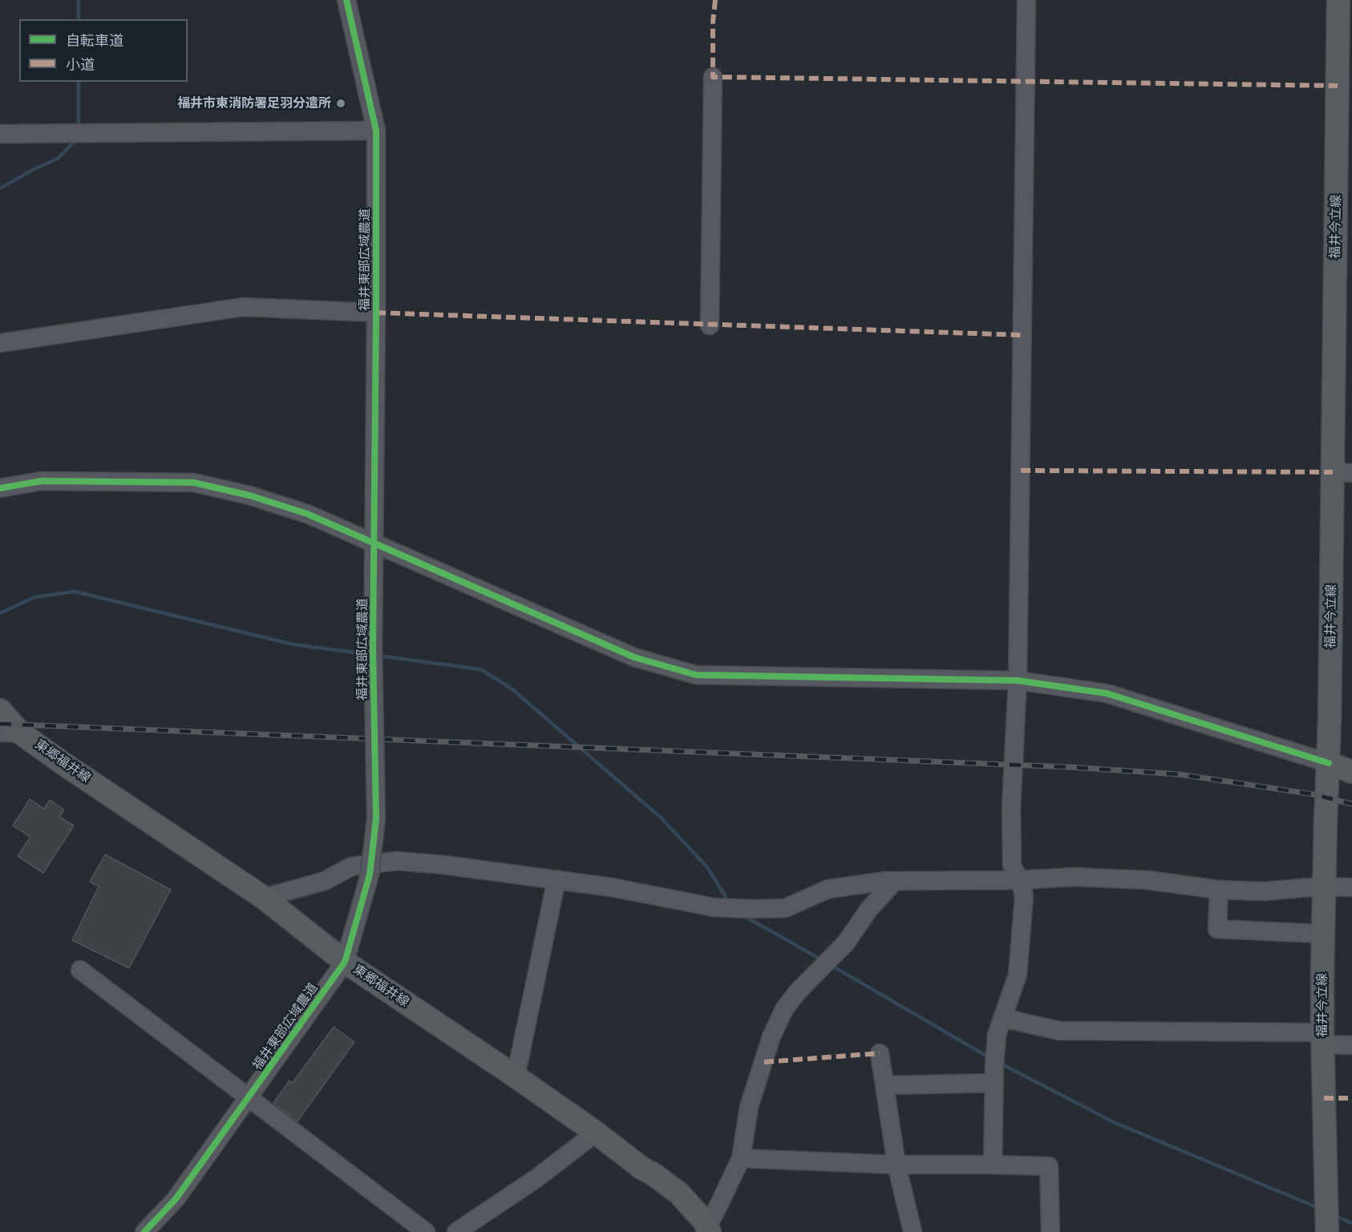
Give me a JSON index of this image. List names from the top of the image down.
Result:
{
  "streets": {
    "main road": ["福井今立線", "東郷福井線"],
    "street": ["福井東部広域農道"]
  },
  "crossings": [
    ["福井東部広域農道", "東郷福井線"]
  ],
  "places": ["福井市東消防署足羽分遣所"],
  "legend": ["自転車道", "小道"]
}
